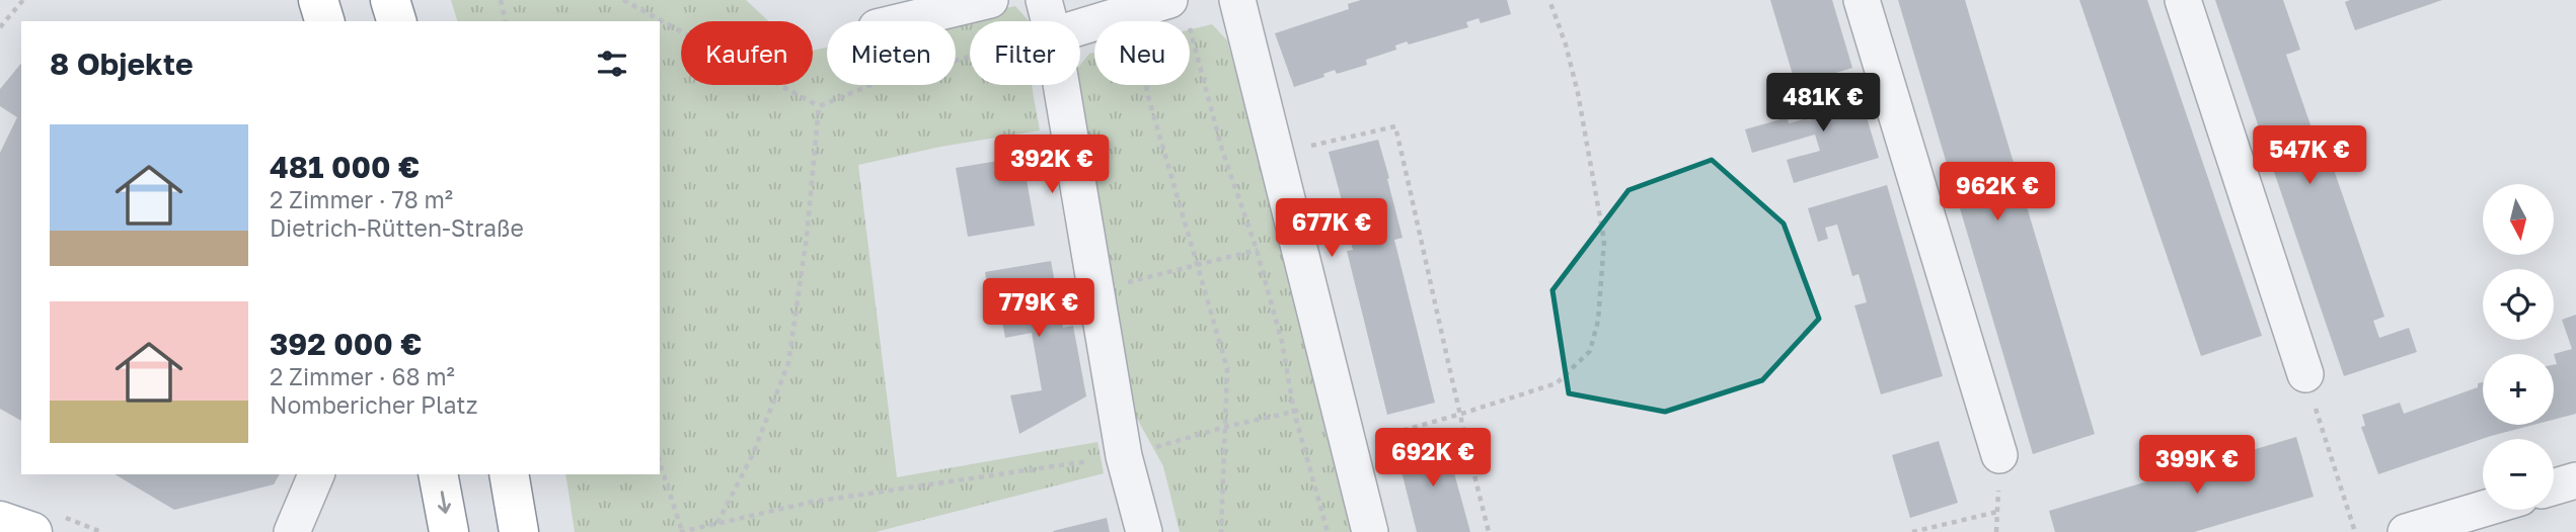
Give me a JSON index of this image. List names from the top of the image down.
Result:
{
  "north": "bottom",
  "page": {
    "chip": [
      "Kaufen",
      "Mieten",
      "Filter",
      "Neu"
    ],
    "heading": "8 Objekte",
    "price": [
      "481K €",
      "547K €",
      "392K €",
      "962K €",
      "677K €",
      "779K €",
      "692K €",
      "399K €"
    ],
    "list": [
      {
        "name": "481 000 €",
        "note": "2 Zimmer · 78 m² · Dietrich-Rütten-Straße"
      },
      {
        "name": "392 000 €",
        "note": "2 Zimmer · 68 m² · Nombericher Platz"
      }
    ],
    "map_buttons": ["+", "−"]
  }
}
